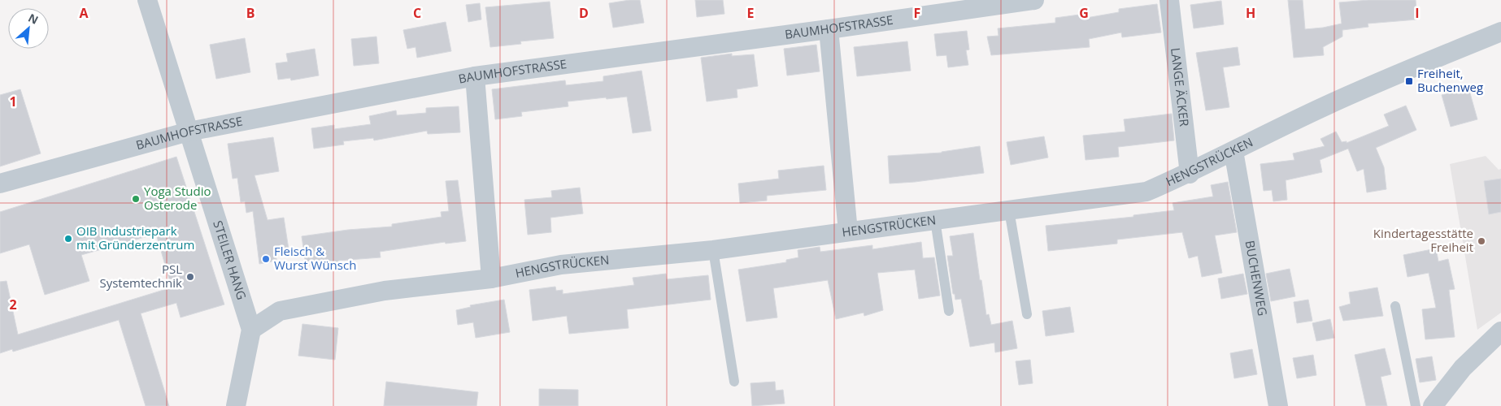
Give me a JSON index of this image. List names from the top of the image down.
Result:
{
  "streets": {
    "street": [
      "BAUMHOFSTRASSE",
      "LANGE ÄCKER",
      "HENGSTRÜCKEN",
      "STEILER HANG",
      "BUCHENWEG"
    ]
  },
  "crossings": [
    ["BAUMHOFSTRASSE", "STEILER HANG"],
    ["LANGE ÄCKER", "HENGSTRÜCKEN"],
    ["HENGSTRÜCKEN", "STEILER HANG"],
    ["HENGSTRÜCKEN", "BUCHENWEG"]
  ],
  "places": {
    "transit": ["Freiheit, Buchenweg"],
    "other": [
      "Yoga Studio Osterode",
      "OIB Industriepark mit Gründerzentrum",
      "Kindertagesstätte Freiheit",
      "Fleisch & Wurst Wünsch",
      "PSL Systemtechnik"
    ]
  },
  "north": "top right",
  "grid": {
    "columns": [
      "A",
      "B",
      "C",
      "D",
      "E",
      "F",
      "G",
      "H",
      "I"
    ],
    "rows": ["1", "2"]
  }
}
